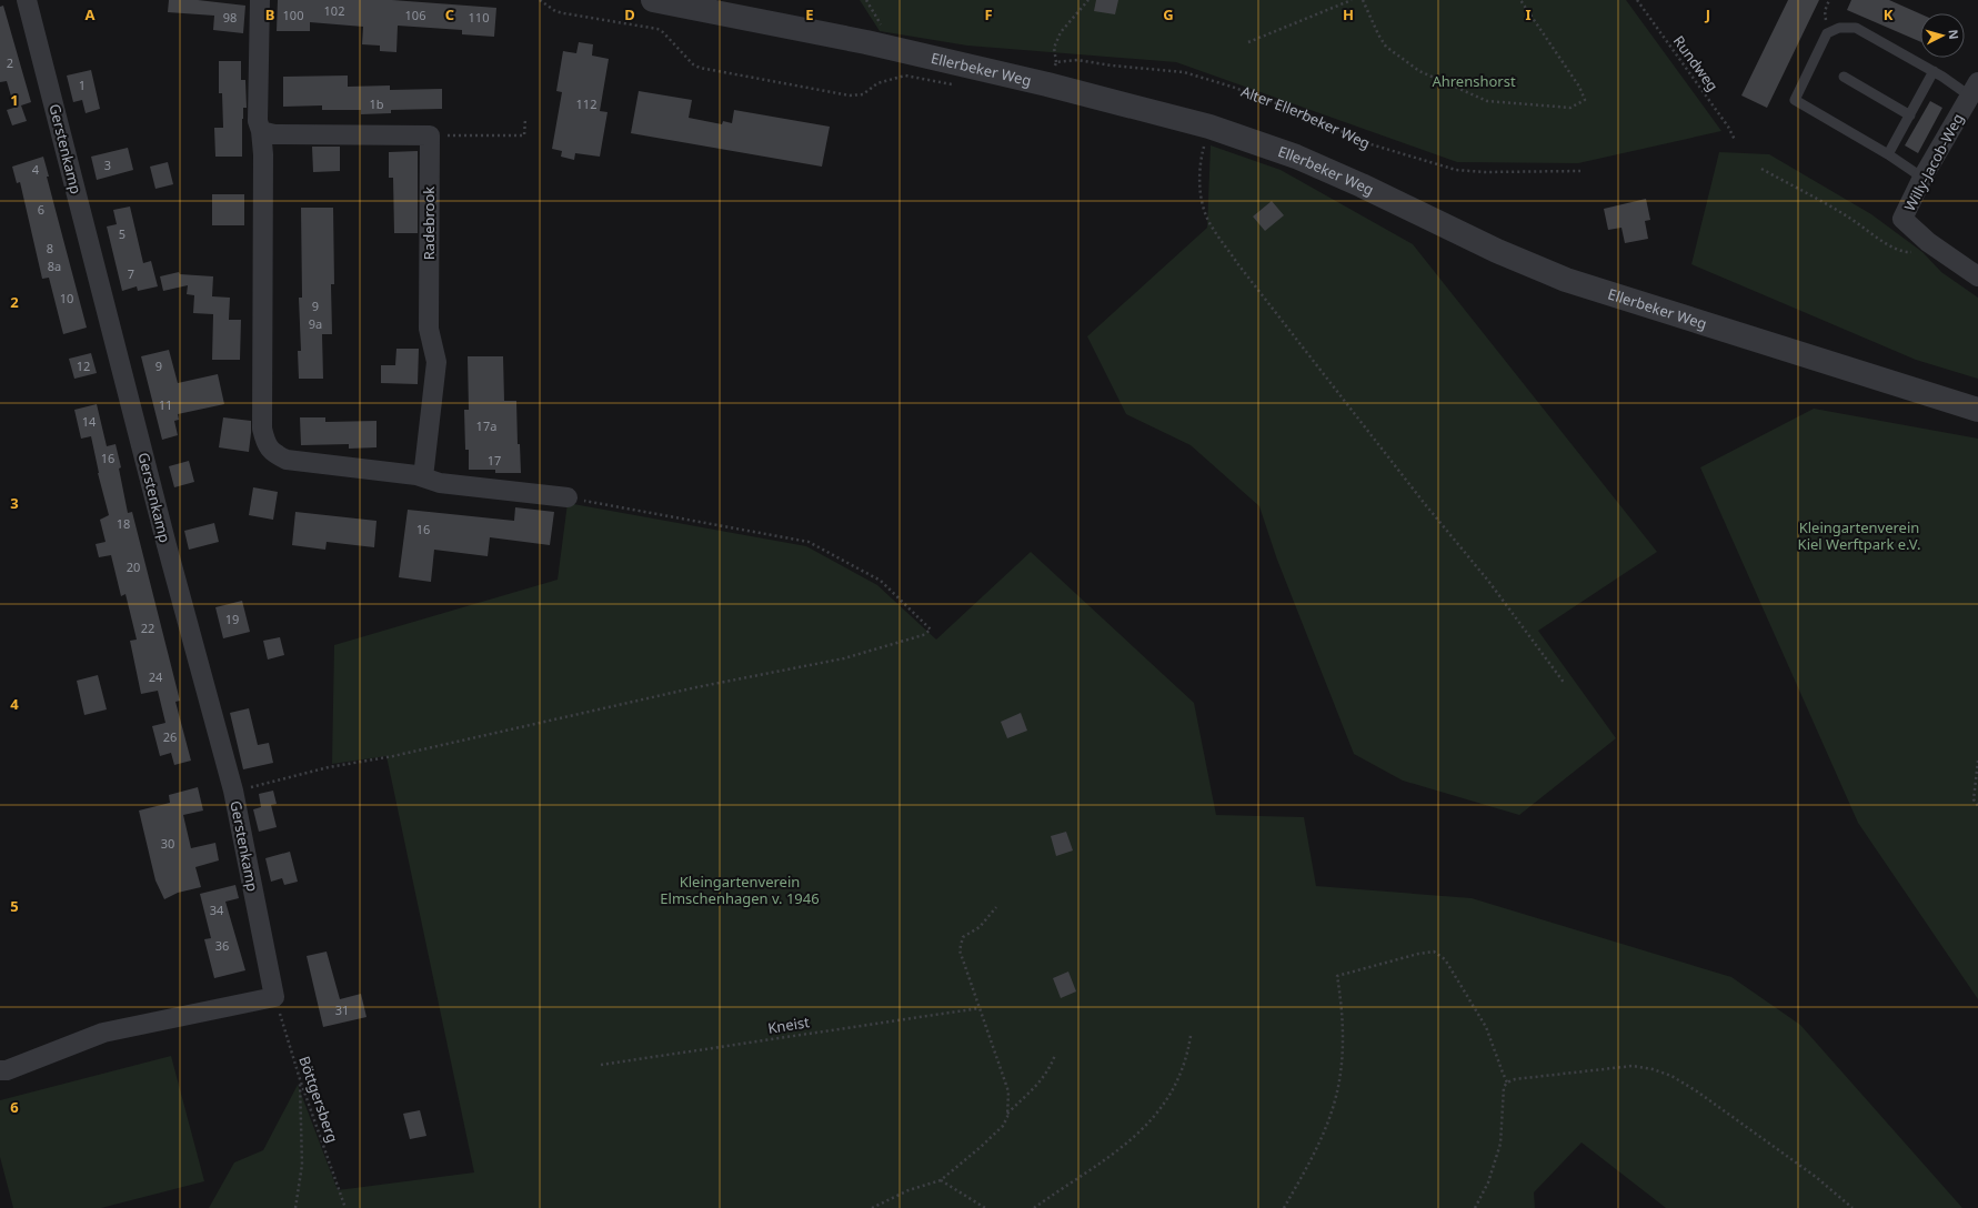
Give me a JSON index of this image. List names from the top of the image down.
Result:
{
  "streets": {
    "street": [
      "Ellerbeker Weg",
      "Gerstenkamp",
      "Willy-Jacob-Weg",
      "Radebrook"
    ],
    "path": [
      "Rundweg",
      "Alter Ellerbeker Weg",
      "Kneist",
      "Böttgersberg"
    ]
  },
  "crossings": [
    ["Gerstenkamp", "Böttgersberg"]
  ],
  "parks": ["Ahrenshorst", "Kleingartenverein Kiel Werftpark e.V.", "Kleingartenverein Elmschenhagen v. 1946"],
  "house_numbers": [
    "102",
    "100",
    "106",
    "98",
    "110",
    "2",
    "1",
    "1b",
    "112",
    "3",
    "4",
    "6",
    "5",
    "8",
    "8a",
    "7",
    "10",
    "9",
    "9a",
    "12",
    "9",
    "11",
    "14",
    "17a",
    "16",
    "17",
    "18",
    "16",
    "20",
    "19",
    "22",
    "24",
    "26",
    "30",
    "34",
    "36",
    "31"
  ],
  "north": "right",
  "grid": {
    "columns": [
      "A",
      "B",
      "C",
      "D",
      "E",
      "F",
      "G",
      "H",
      "I",
      "J",
      "K"
    ],
    "rows": [
      "1",
      "2",
      "3",
      "4",
      "5",
      "6"
    ]
  }
}
